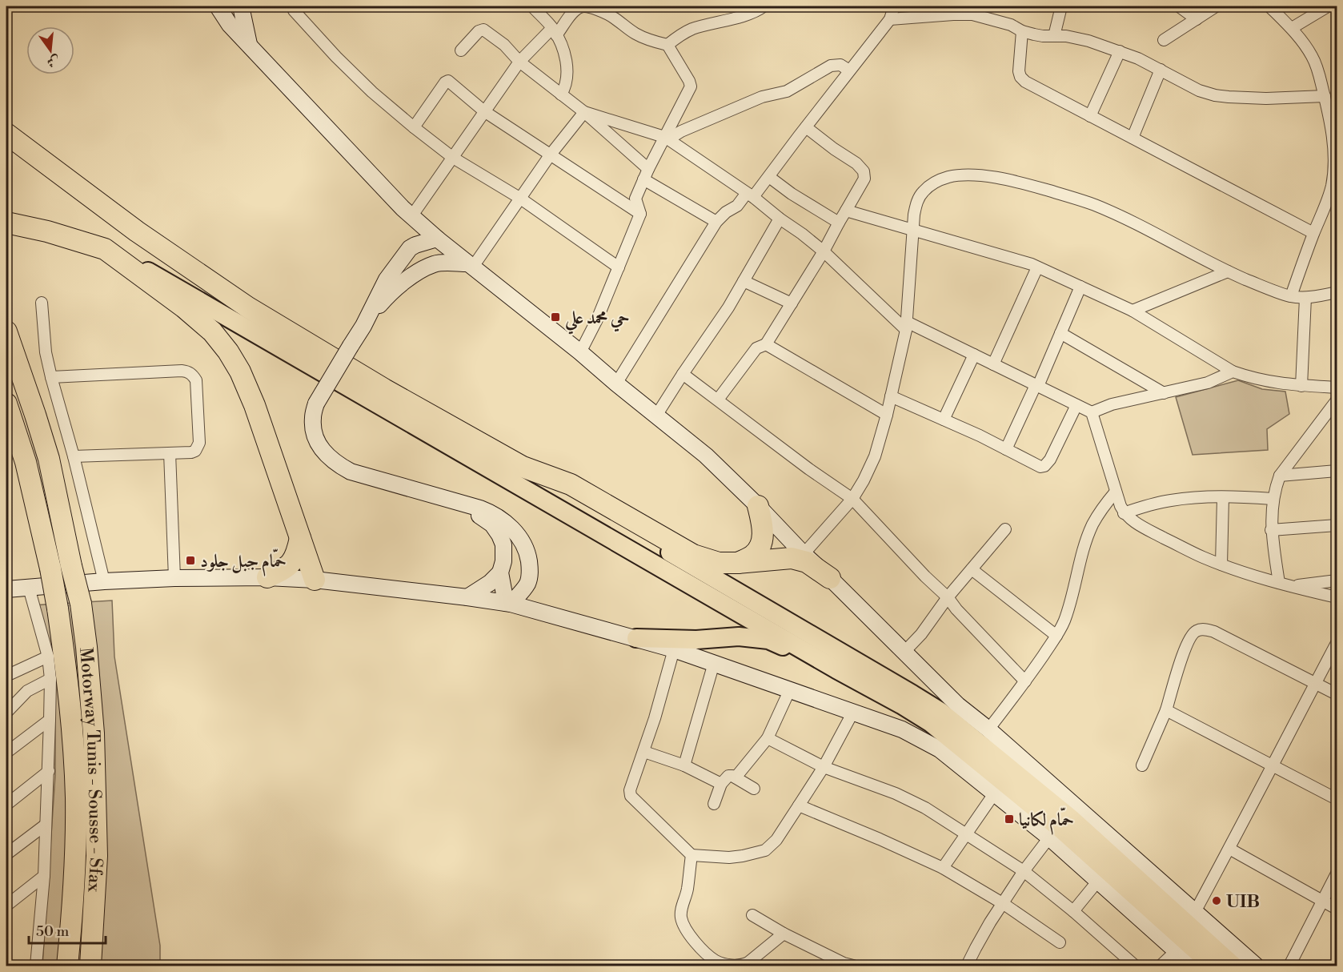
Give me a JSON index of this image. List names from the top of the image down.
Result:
{
  "streets": {
    "highway": ["Motorway Tunis - Sousse - Sfax"]
  },
  "places": {
    "transit": ["حي محمد علي", "حمّام جبل جلود", "حمّام لكانيا"],
    "other": ["UIB"]
  },
  "scale_bar": "50 m",
  "north": "bottom"
}
